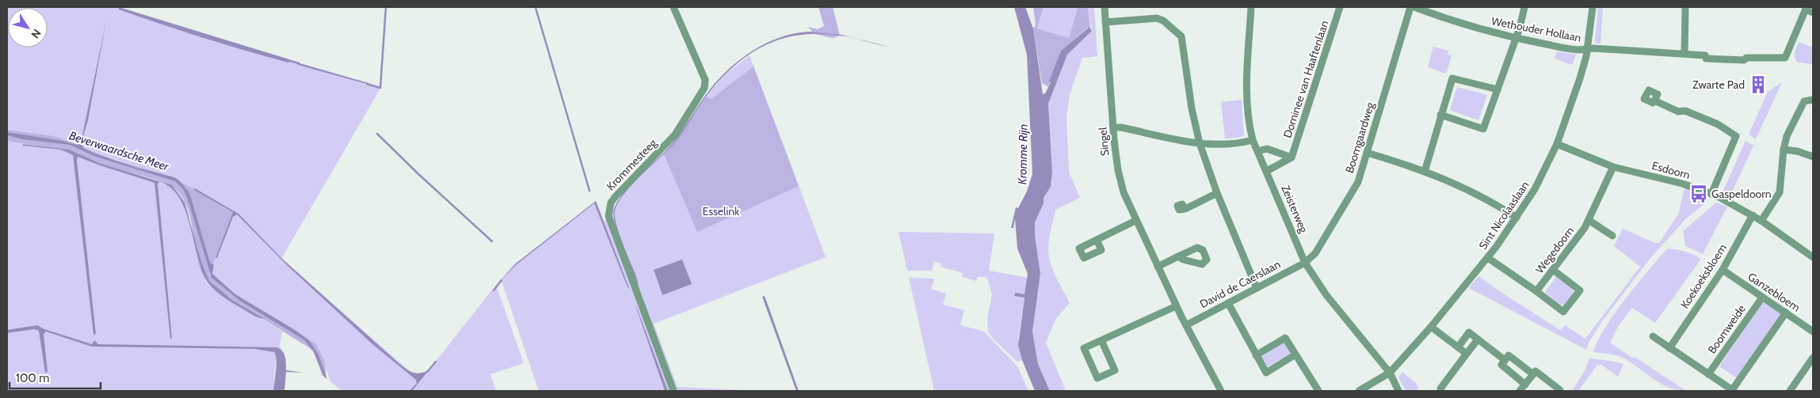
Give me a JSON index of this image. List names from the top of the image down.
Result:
{
  "streets": {
    "street": [
      "Wethouder Hollaan",
      "Dominee van Haaftenlaan",
      "Boomgaardweg",
      "Singel",
      "Krommesteeg",
      "Esdoorn",
      "Zeisterweg",
      "Sint Nicolaaslaan",
      "Wegedoorn",
      "Koekoeksbloem",
      "David de Caerslaan",
      "Ganzebloem",
      "Boomweide"
    ]
  },
  "crossings": [
    ["Wethouder Hollaan", "Sint Nicolaaslaan"],
    ["Boomgaardweg", "Zeisterweg"],
    ["Boomgaardweg", "David de Caerslaan"],
    ["Singel", "David de Caerslaan"],
    ["Esdoorn", "Sint Nicolaaslaan"],
    ["Esdoorn", "Wegedoorn"],
    ["Esdoorn", "Koekoeksbloem"],
    ["Zeisterweg", "Sint Nicolaaslaan"],
    ["Zeisterweg", "David de Caerslaan"],
    ["Koekoeksbloem", "Ganzebloem"],
    ["Ganzebloem", "Boomweide"]
  ],
  "water": ["Beverwaardsche Meer", "Kromme Rijn"],
  "parks": ["Esselink"],
  "places": {
    "building": ["Zwarte Pad"],
    "bus stop": ["Gaspeldoorn"]
  },
  "scale_bar": "100 m",
  "north": "bottom right"
}
